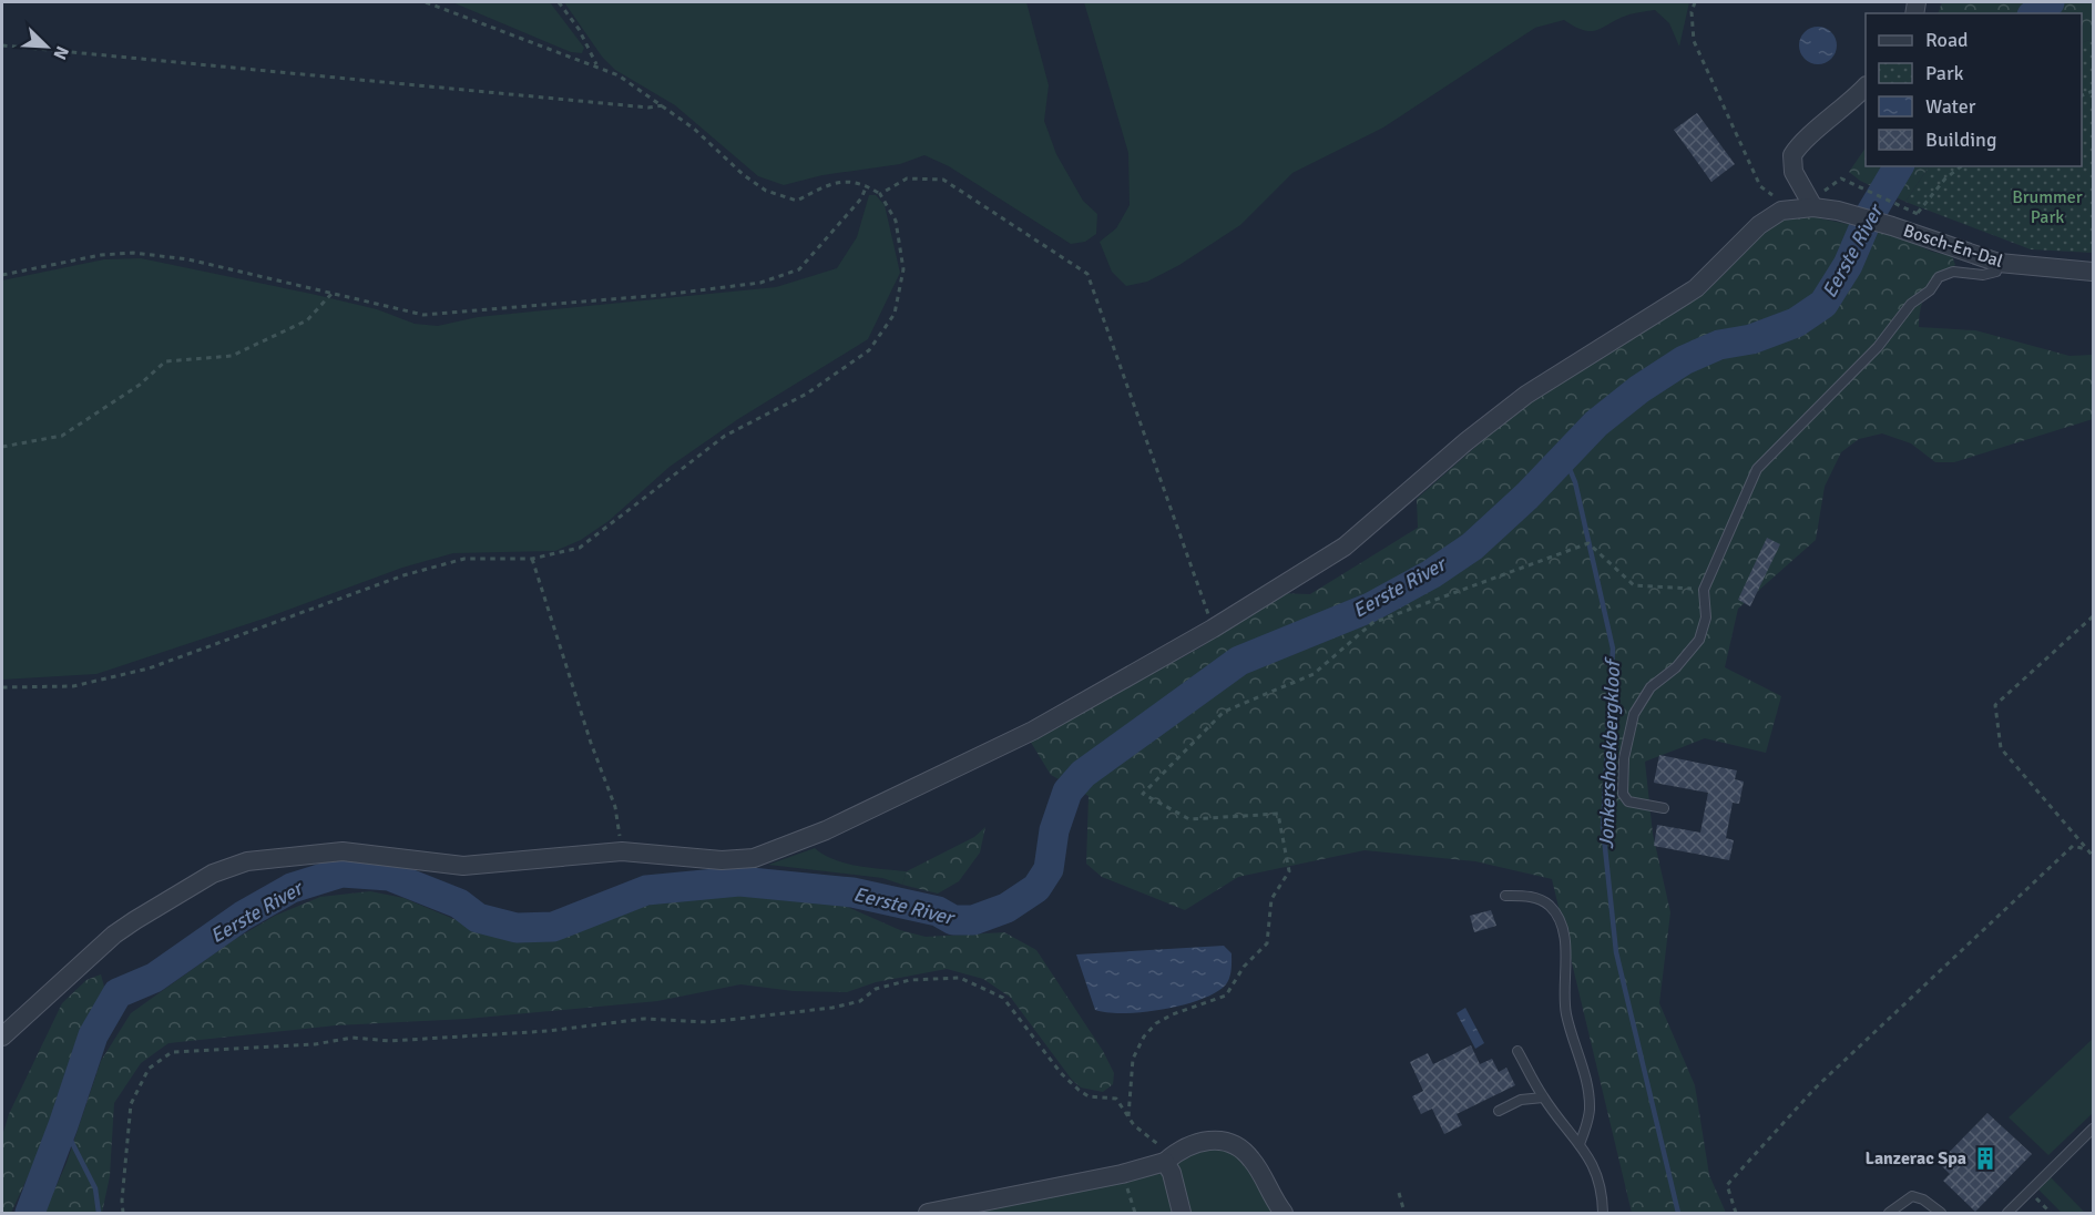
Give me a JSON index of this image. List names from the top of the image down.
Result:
{
  "streets": {
    "street": ["Bosch-En-Dal"]
  },
  "water": ["Eerste River", "Jonkershoekbergkloof"],
  "parks": ["Brummer Park"],
  "places": {
    "building": ["Lanzerac Spa"]
  },
  "legend": [
    "Road",
    "Park",
    "Water",
    "Building"
  ],
  "north": "bottom right"
}
